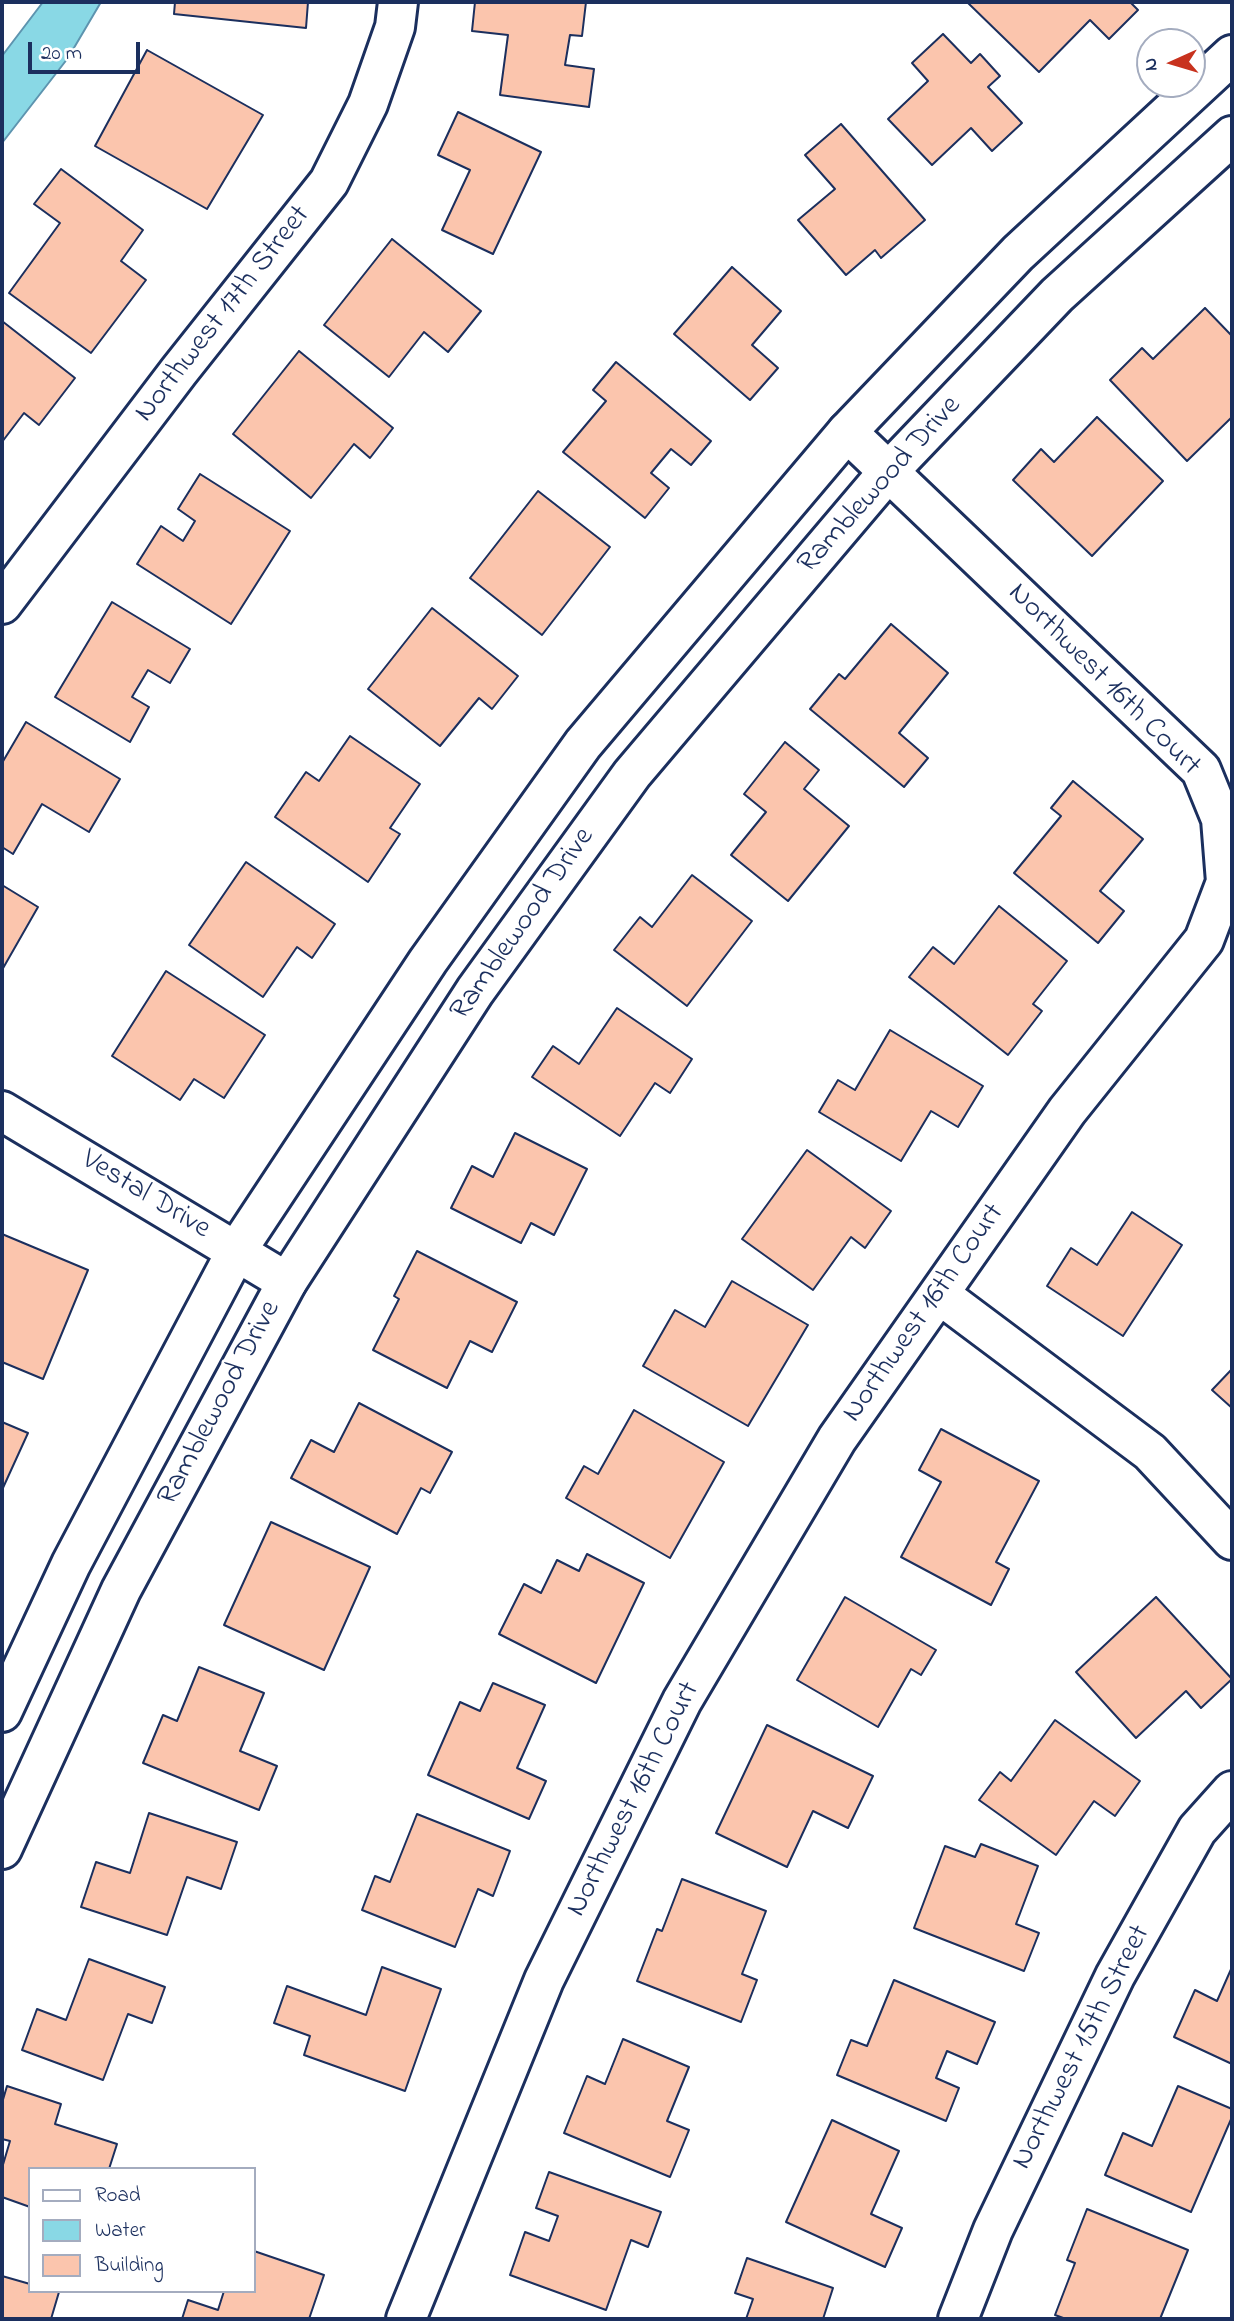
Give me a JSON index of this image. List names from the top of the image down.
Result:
{
  "streets": {
    "street": [
      "Northwest 17th Street",
      "Ramblewood Drive",
      "Northwest 16th Court",
      "Vestal Drive",
      "Northwest 15th Street"
    ]
  },
  "crossings": [
    ["Ramblewood Drive", "Northwest 16th Court"],
    ["Ramblewood Drive", "Vestal Drive"]
  ],
  "legend": ["Road", "Water", "Building"],
  "scale_bar": "20 m",
  "north": "left"
}
